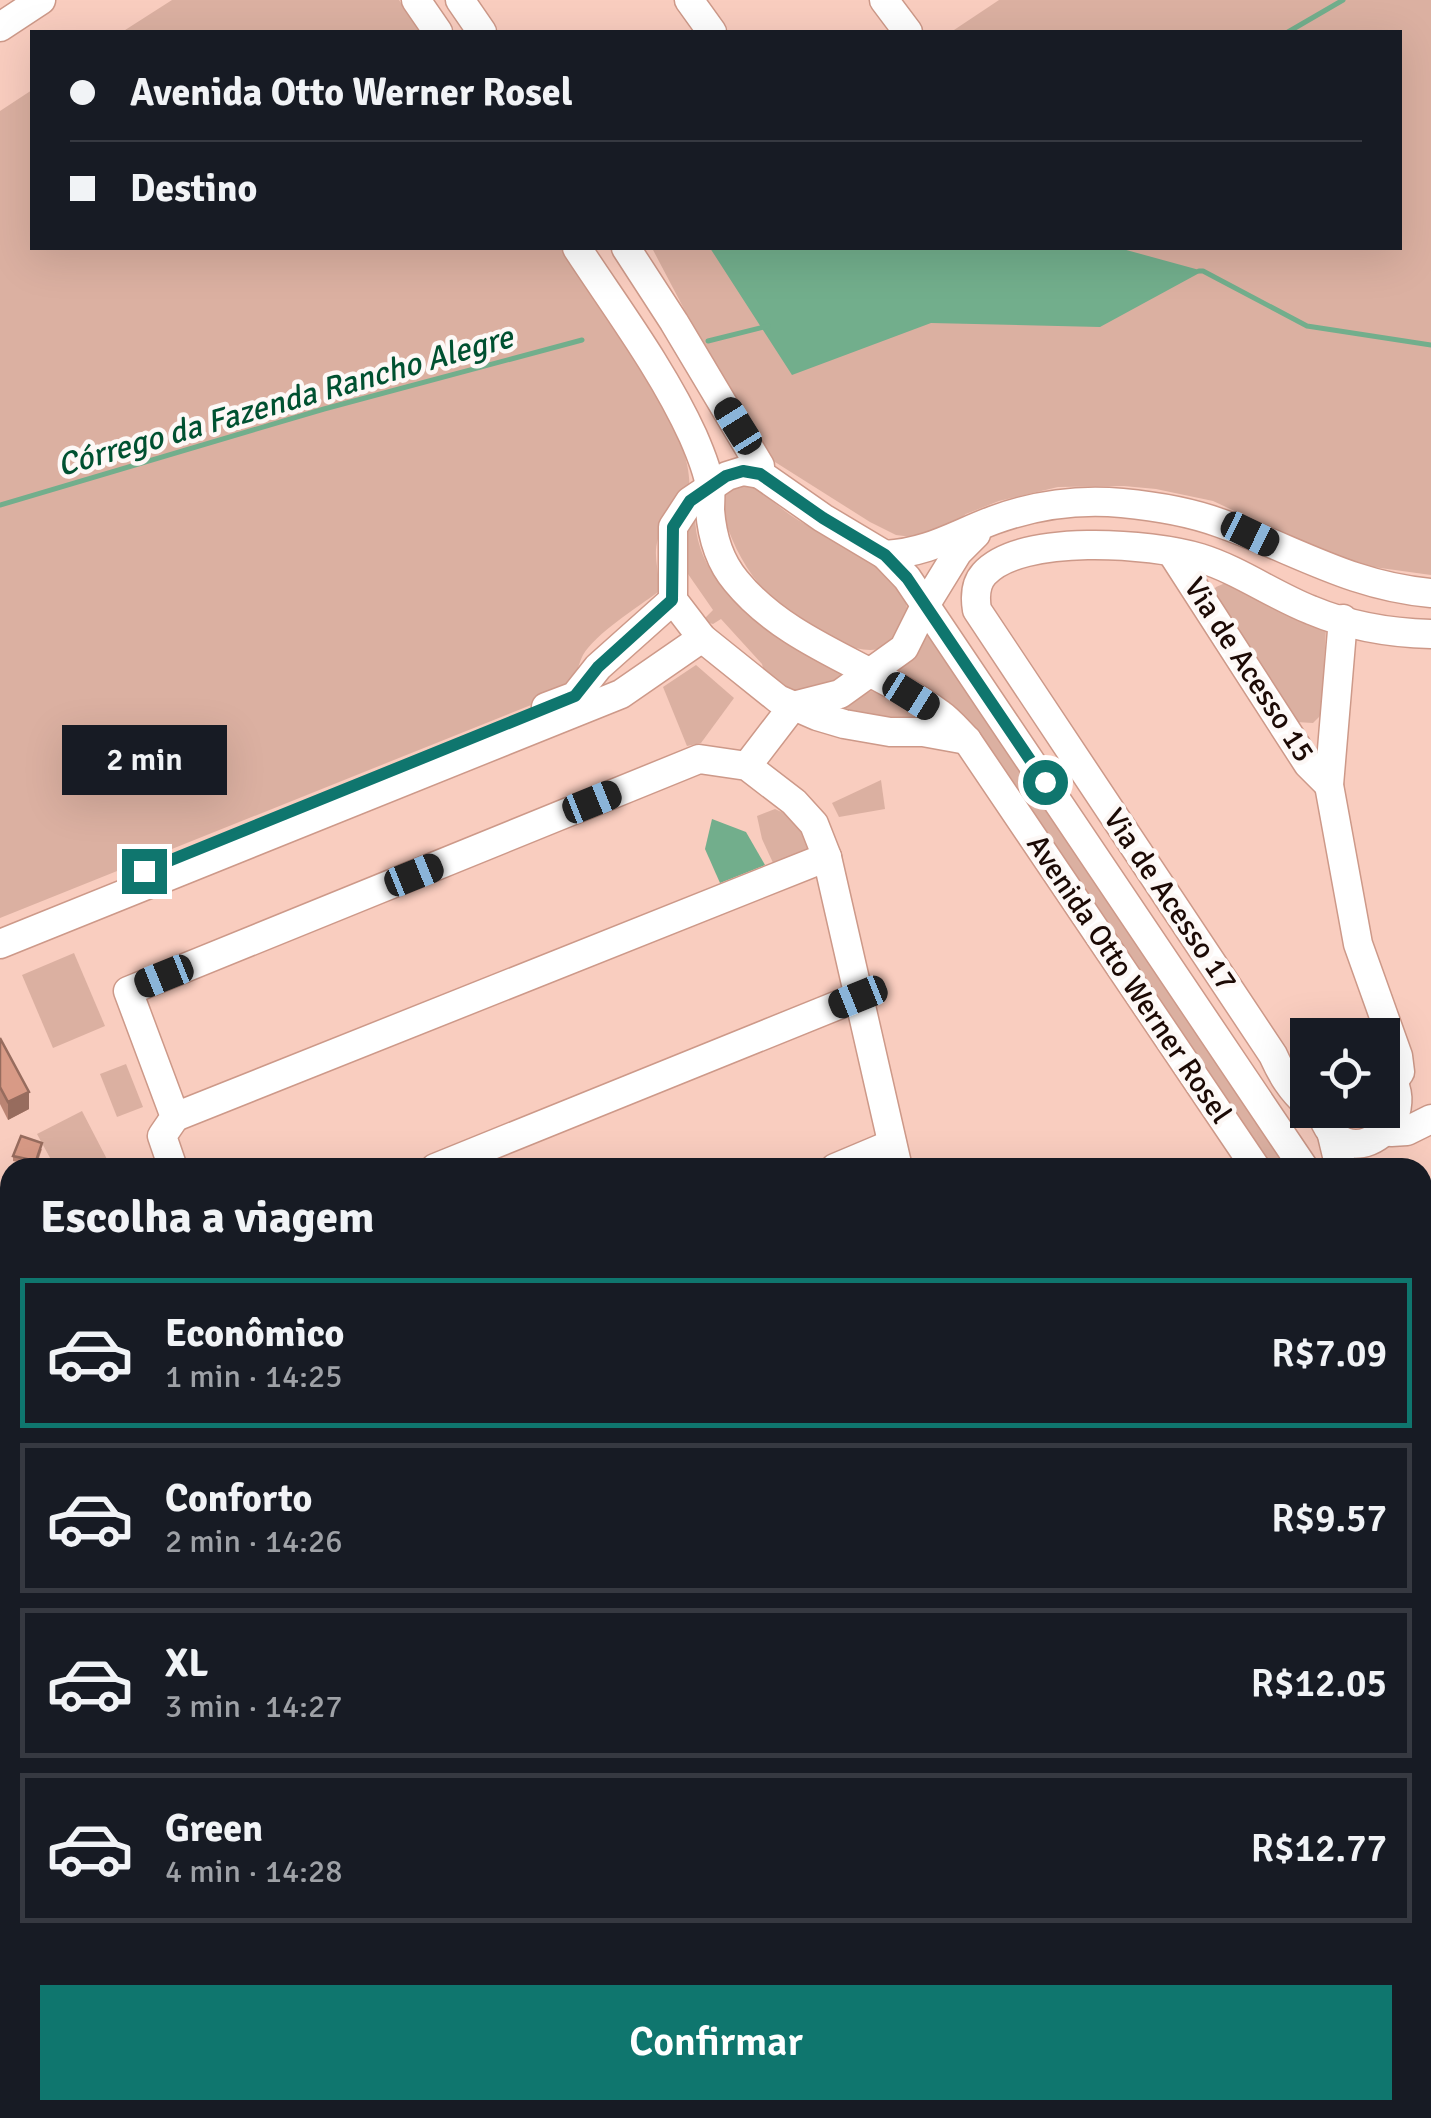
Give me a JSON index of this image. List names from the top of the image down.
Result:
{
  "streets": {
    "street": ["Via de Acesso 15", "Via de Acesso 17", "Avenida Otto Werner Rosel"]
  },
  "crossings": [
    ["Via de Acesso 15", "Via de Acesso 17"]
  ],
  "water": ["Córrego da Fazenda Rancho Alegre"],
  "page": {
    "banner": ["Avenida Otto Werner Rosel", "Destino"],
    "bubble": "2 min",
    "heading": "Escolha a viagem",
    "list": [
      {
        "name": "Econômico",
        "note": "1 min · 14:25",
        "value": "R$7.09"
      },
      {
        "name": "Conforto",
        "note": "2 min · 14:26",
        "value": "R$9.57"
      },
      {
        "name": "XL",
        "note": "3 min · 14:27",
        "value": "R$12.05"
      },
      {
        "name": "Green",
        "note": "4 min · 14:28",
        "value": "R$12.77"
      }
    ],
    "buttons": "Confirmar"
  }
}
